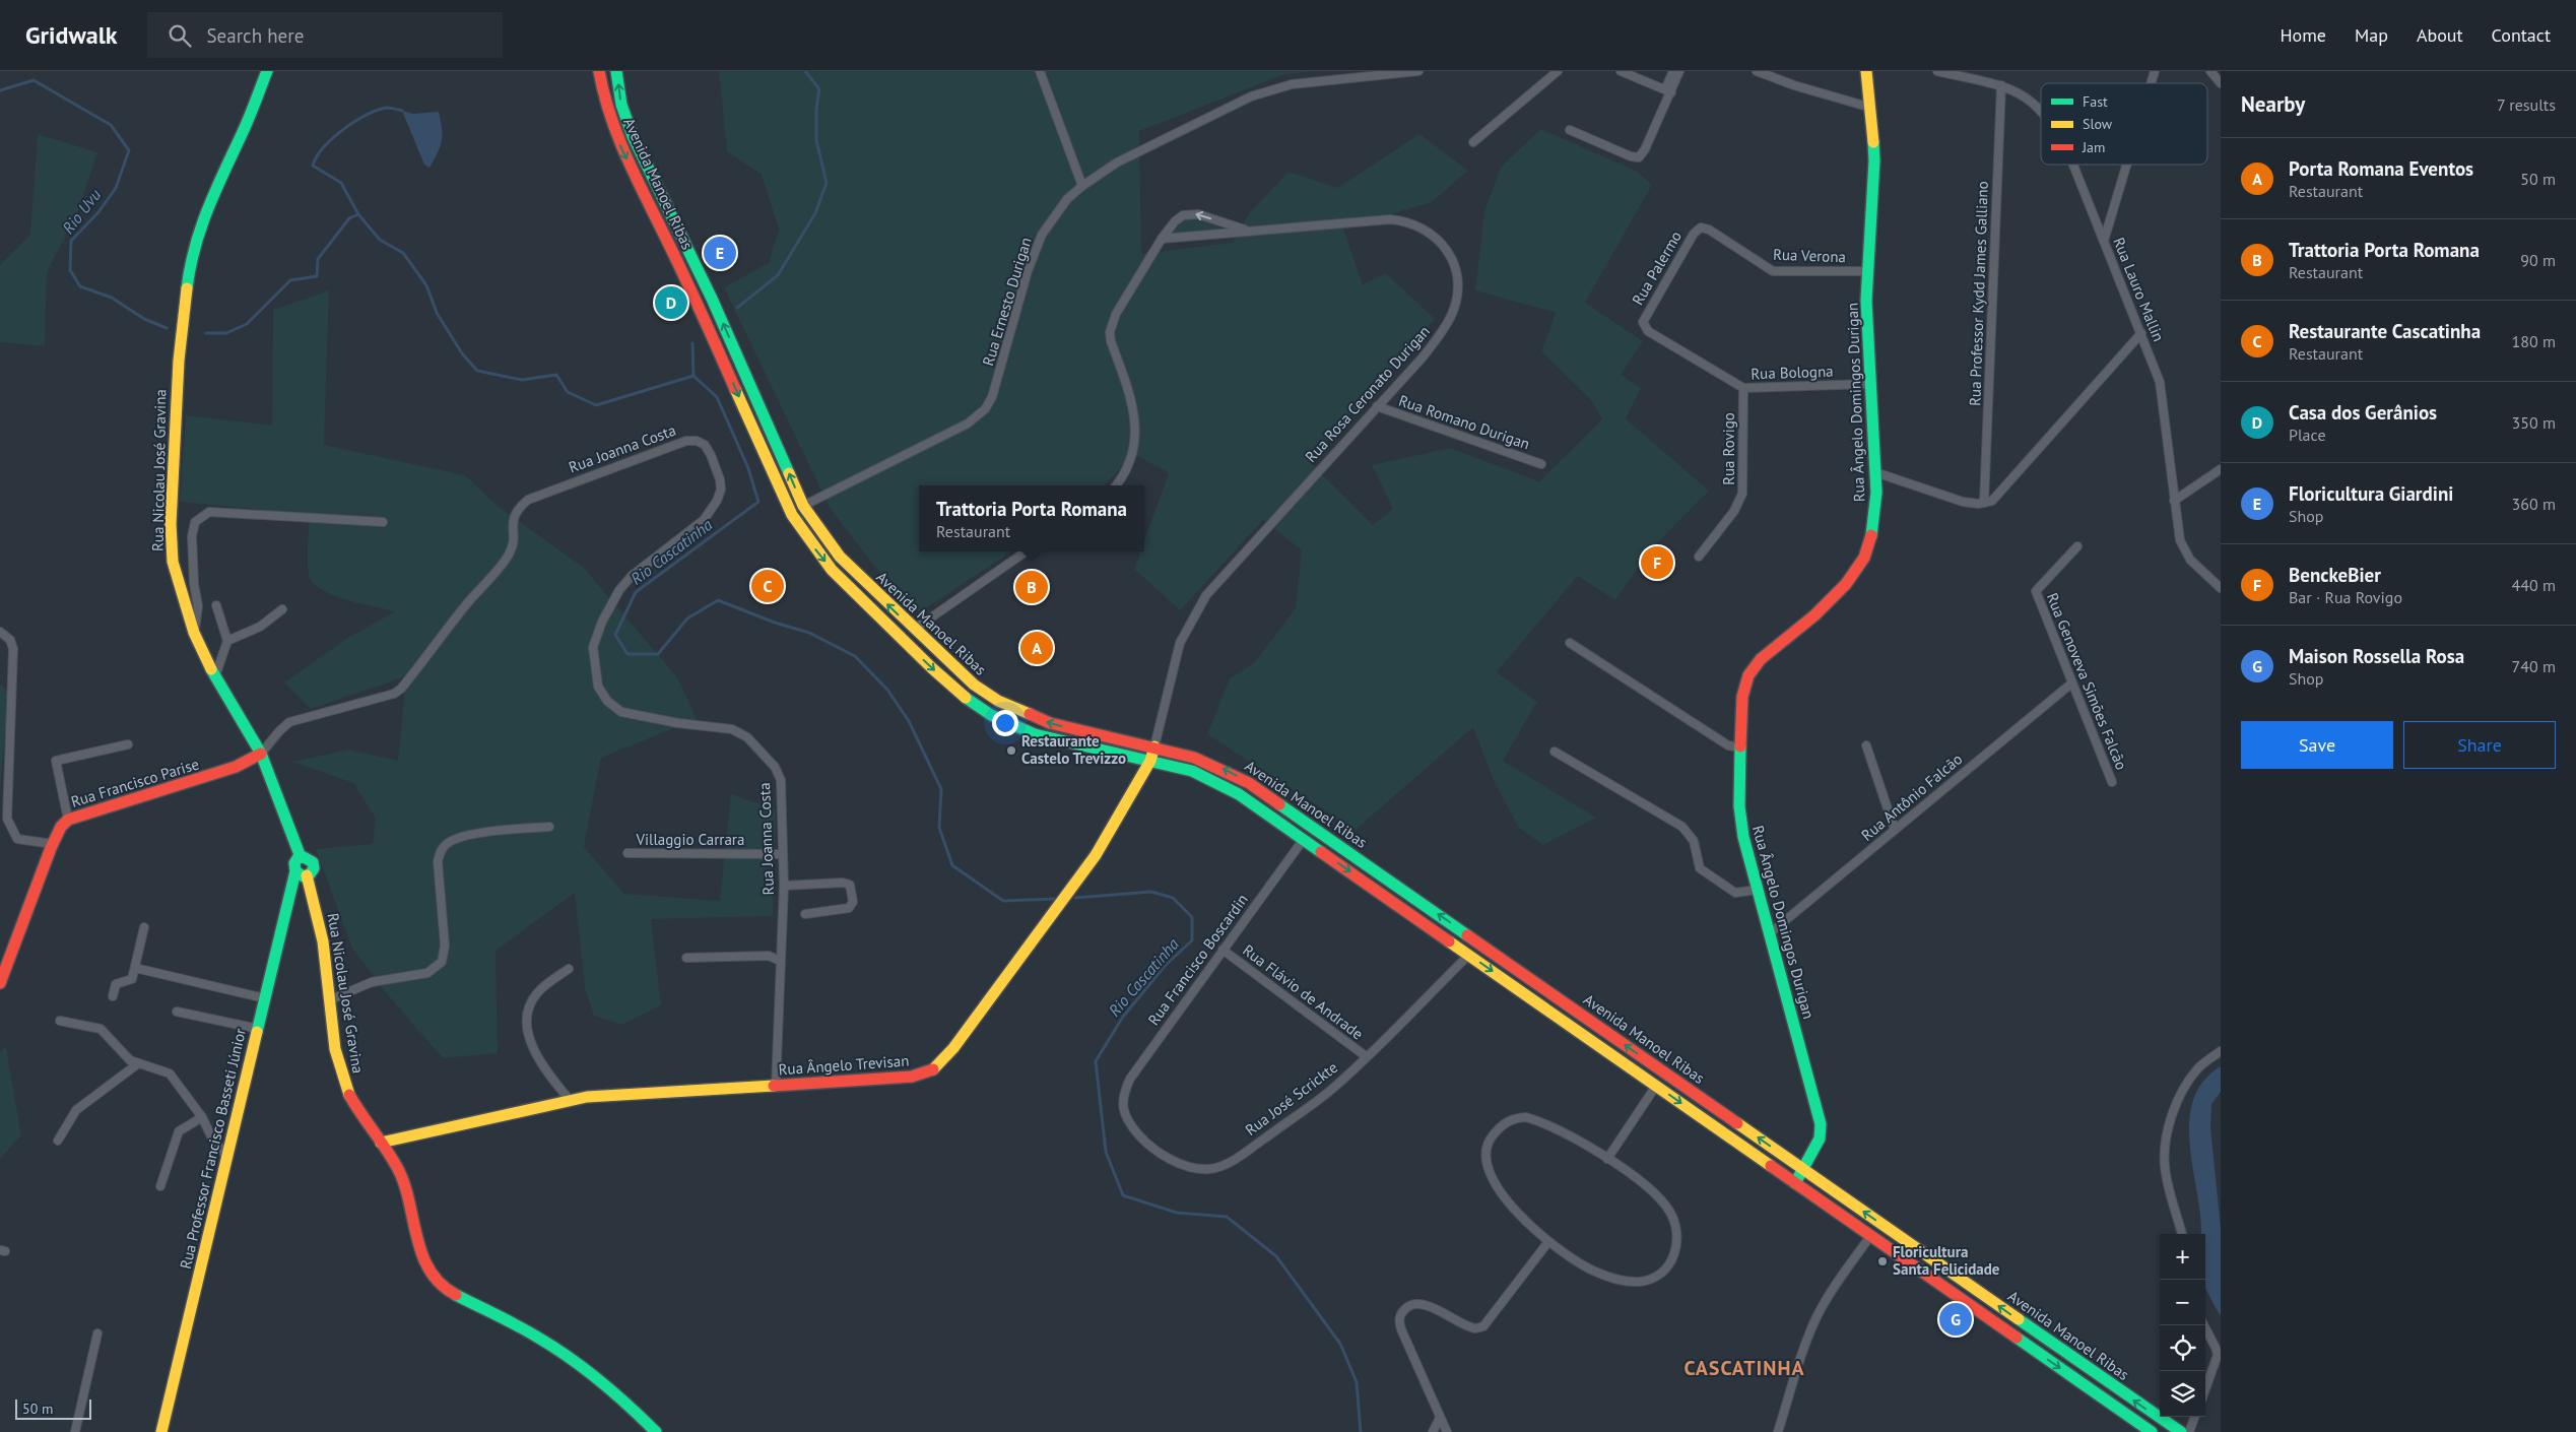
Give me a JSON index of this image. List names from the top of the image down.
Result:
{
  "streets": {
    "main road": [
      "Avenida Manoel Ribas",
      "Rua Ângelo Domingos Durigan",
      "Rua Nicolau José Gravina",
      "Rua Francisco Parise",
      "Rua Ângelo Trevisan",
      "Rua Professor Francisco Basseti Júnior"
    ],
    "street": [
      "Rua Verona",
      "Rua Palermo",
      "Rua Lauro Mallin",
      "Rua Professor Kydd James Galliano",
      "Rua Ernesto Durigan",
      "Rua Bologna",
      "Rua Rosa Ceronato Durigan",
      "Rua Romano Durigan",
      "Rua Joanna Costa",
      "Rua Rovigo",
      "Rua Genoveva Simões Falcão",
      "Rua Antônio Falcão",
      "Villaggio Carrara",
      "Rua Francisco Boscardin",
      "Rua Flávio de Andrade",
      "Rua José Scrickte"
    ]
  },
  "crossings": [
    ["Avenida Manoel Ribas", "Rua Ernesto Durigan"],
    ["Avenida Manoel Ribas", "Rua Rosa Ceronato Durigan"],
    ["Avenida Manoel Ribas", "Rua Ângelo Domingos Durigan"],
    ["Avenida Manoel Ribas", "Rua Francisco Boscardin"],
    ["Avenida Manoel Ribas", "Rua Ângelo Trevisan"],
    ["Avenida Manoel Ribas", "Rua José Scrickte"],
    ["Rua Verona", "Rua Palermo"],
    ["Rua Verona", "Rua Ângelo Domingos Durigan"],
    ["Rua Palermo", "Rua Bologna"],
    ["Rua Lauro Mallin", "Rua Professor Kydd James Galliano"],
    ["Rua Bologna", "Rua Ângelo Domingos Durigan"],
    ["Rua Bologna", "Rua Rovigo"],
    ["Rua Rosa Ceronato Durigan", "Rua Romano Durigan"],
    ["Rua Rosa Ceronato Durigan", "Rua Ângelo Trevisan"],
    ["Rua Ângelo Domingos Durigan", "Rua Antônio Falcão"],
    ["Rua Joanna Costa", "Rua Nicolau José Gravina"],
    ["Rua Joanna Costa", "Rua Francisco Parise"],
    ["Rua Joanna Costa", "Villaggio Carrara"],
    ["Rua Joanna Costa", "Rua Ângelo Trevisan"],
    ["Rua Nicolau José Gravina", "Rua Francisco Parise"],
    ["Rua Nicolau José Gravina", "Rua Ângelo Trevisan"],
    ["Rua Nicolau José Gravina", "Rua Professor Francisco Basseti Júnior"],
    ["Rua Genoveva Simões Falcão", "Rua Antônio Falcão"],
    ["Rua Francisco Boscardin", "Rua Flávio de Andrade"],
    ["Rua Francisco Boscardin", "Rua José Scrickte"],
    ["Rua Flávio de Andrade", "Rua José Scrickte"]
  ],
  "districts": ["CASCATINHA"],
  "water": ["Rio Uvu", "Rio Cascatinha"],
  "places": ["Restaurante Castelo Trevizzo", "Floricultura Santa Felicidade"],
  "legend": ["Fast", "Slow", "Jam"],
  "scale_bar": "50 m",
  "page": {
    "header": "Gridwalk",
    "search": "Search here",
    "nav": [
      "Home",
      "Map",
      "About",
      "Contact"
    ],
    "heading": ["Nearby", "7 results"],
    "list": [
      {
        "mark": "A",
        "name": "Porta Romana Eventos",
        "note": "Restaurant",
        "value": "50 m"
      },
      {
        "mark": "B",
        "name": "Trattoria Porta Romana",
        "note": "Restaurant",
        "value": "90 m"
      },
      {
        "mark": "C",
        "name": "Restaurante Cascatinha",
        "note": "Restaurant",
        "value": "180 m"
      },
      {
        "mark": "D",
        "name": "Casa dos Gerânios",
        "note": "Place",
        "value": "350 m"
      },
      {
        "mark": "E",
        "name": "Floricultura Giardini",
        "note": "Shop",
        "value": "360 m"
      },
      {
        "mark": "F",
        "name": "BenckeBier",
        "note": "Bar · Rua Rovigo",
        "value": "440 m"
      },
      {
        "mark": "G",
        "name": "Maison Rossella Rosa",
        "note": "Shop",
        "value": "740 m"
      }
    ],
    "pins": [
      "E",
      "D",
      "F",
      "C",
      "B",
      "A",
      "G"
    ],
    "popup": ["Trattoria Porta Romana", "Restaurant"],
    "buttons": ["Save", "Share"],
    "map_buttons": ["+", "−"],
    "scale": "50 m"
  }
}
